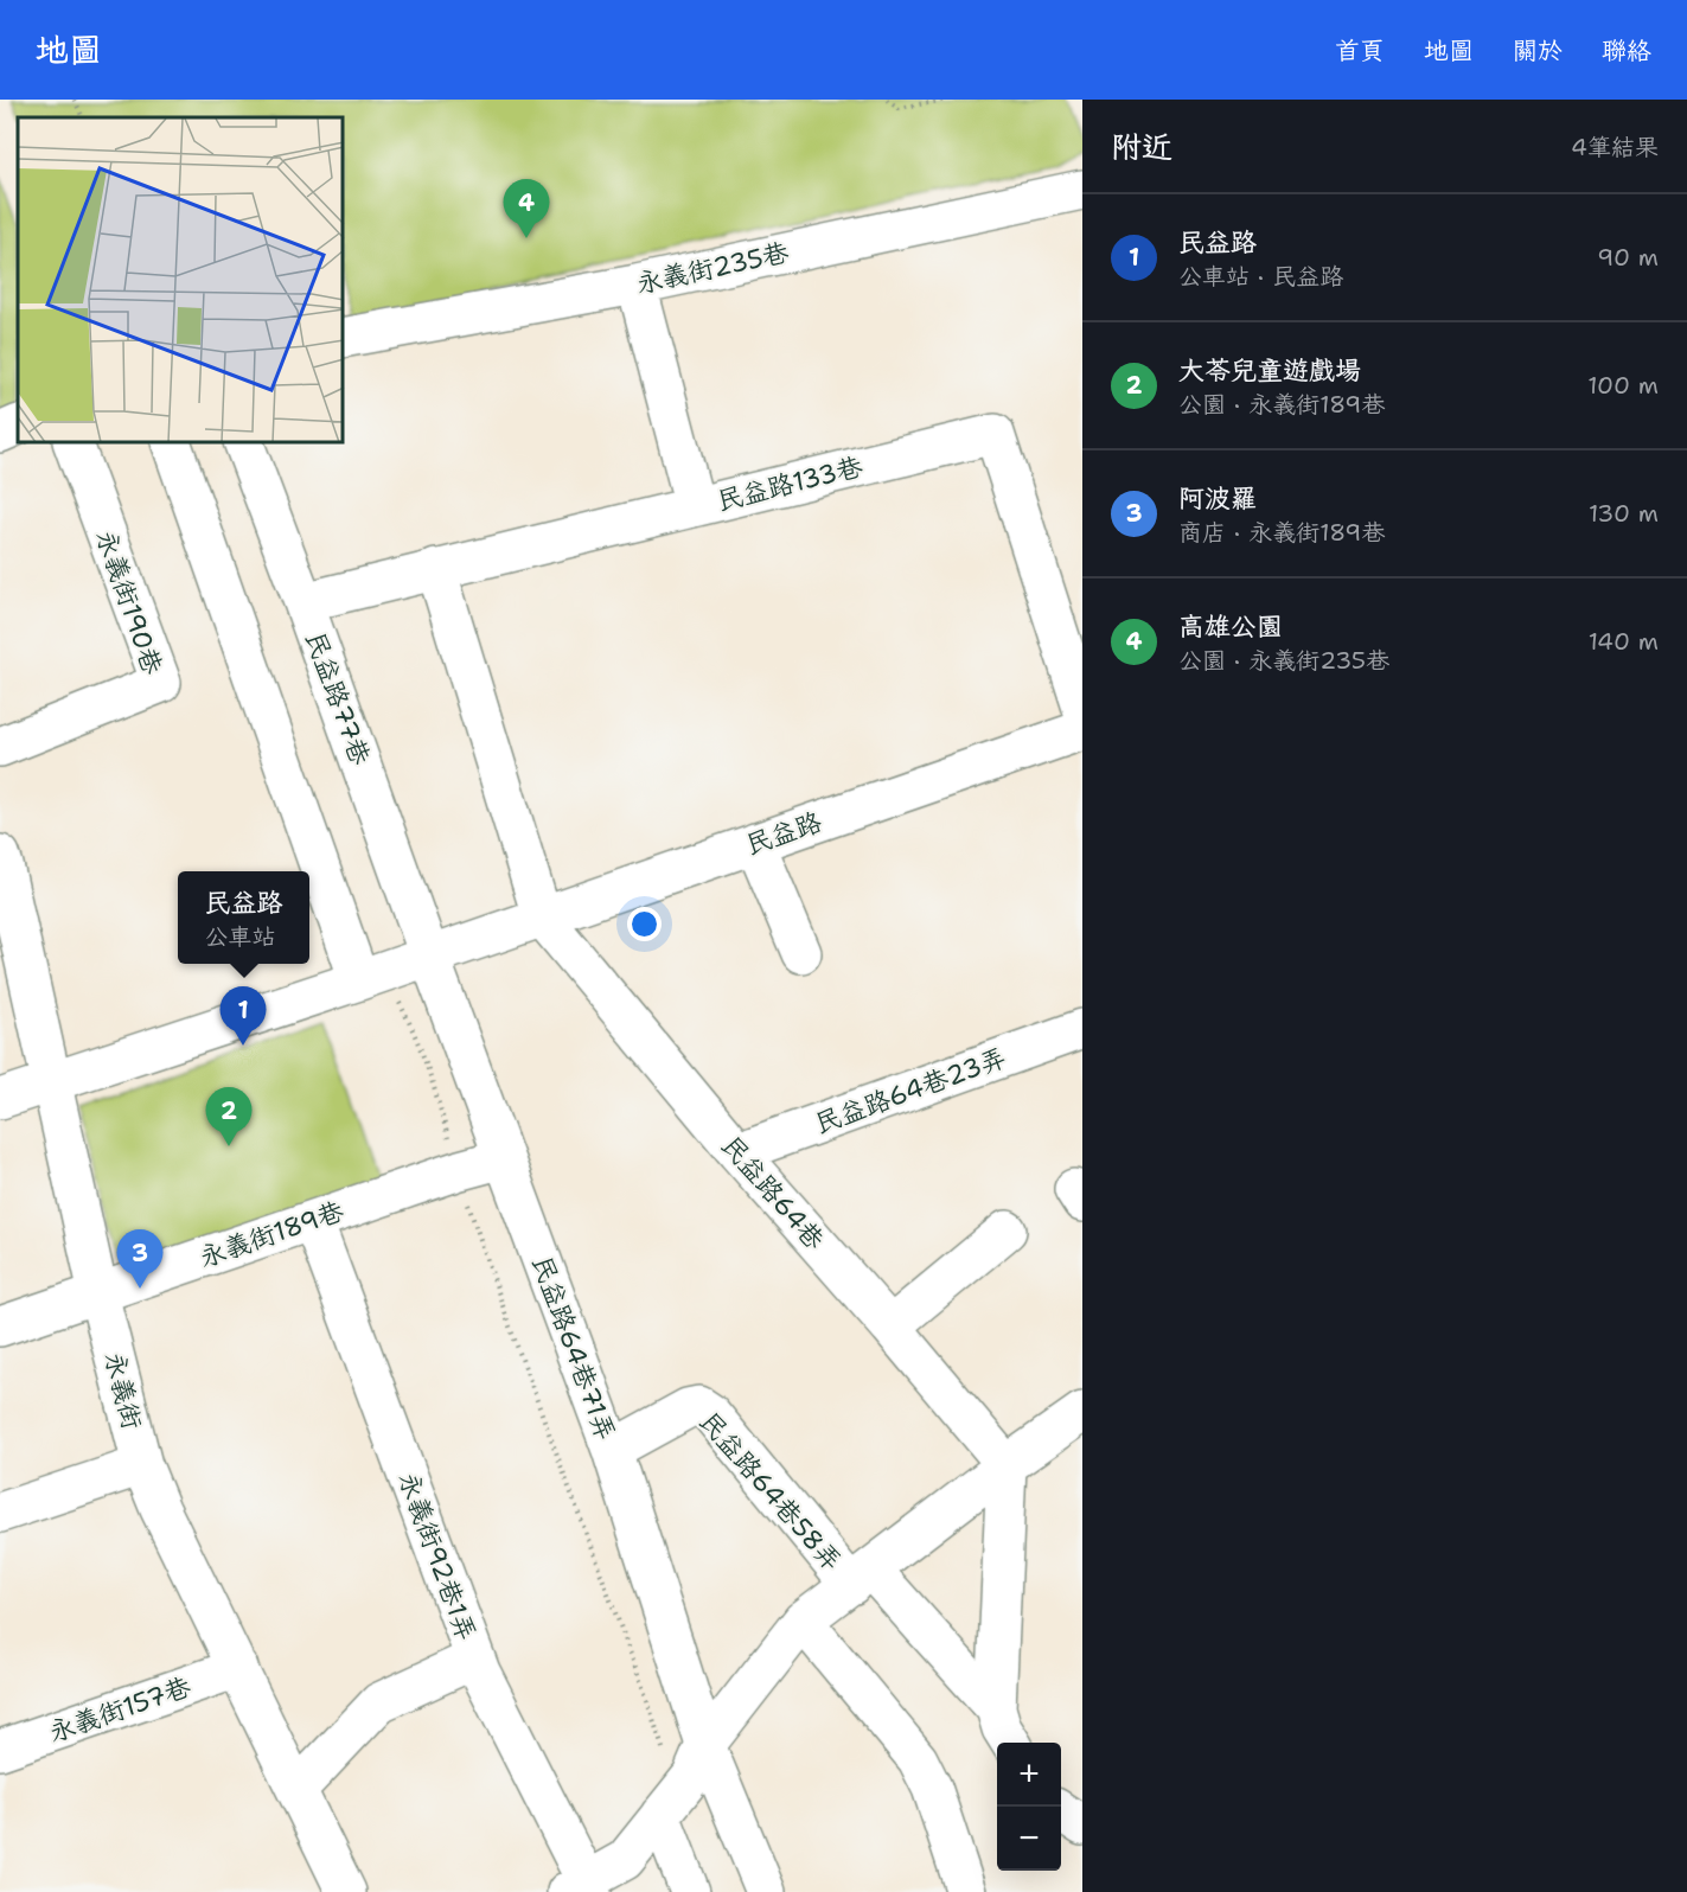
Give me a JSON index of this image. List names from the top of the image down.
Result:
{
  "streets": {
    "street": [
      "永義街235巷",
      "民益路133巷",
      "永義街190巷",
      "民益路77巷",
      "民益路",
      "民益路64巷23弄",
      "民益路64巷",
      "永義街189巷",
      "民益路64巷71弄",
      "永義街",
      "民益路64巷58弄",
      "永義街92巷1弄",
      "永義街157巷"
    ]
  },
  "crossings": [
    ["民益路133巷", "民益路77巷"],
    ["民益路77巷", "民益路"],
    ["民益路77巷", "民益路64巷71弄"],
    ["民益路", "民益路64巷"],
    ["民益路", "民益路64巷71弄"],
    ["民益路", "永義街"],
    ["民益路64巷23弄", "民益路64巷"],
    ["永義街189巷", "民益路64巷71弄"],
    ["永義街189巷", "永義街"],
    ["永義街189巷", "永義街92巷1弄"],
    ["民益路64巷71弄", "民益路64巷58弄"],
    ["永義街", "永義街157巷"]
  ],
  "page": {
    "header": "地圖",
    "nav": [
      "首頁",
      "地圖",
      "關於",
      "聯絡"
    ],
    "heading": ["附近", "4筆結果"],
    "pins": [
      "4",
      "1",
      "2",
      "3"
    ],
    "list": [
      {
        "mark": "1",
        "name": "民益路",
        "note": "公車站 · 民益路",
        "value": "90 m"
      },
      {
        "mark": "2",
        "name": "大苓兒童遊戲場",
        "note": "公園 · 永義街189巷",
        "value": "100 m"
      },
      {
        "mark": "3",
        "name": "阿波羅",
        "note": "商店 · 永義街189巷",
        "value": "130 m"
      },
      {
        "mark": "4",
        "name": "高雄公園",
        "note": "公園 · 永義街235巷",
        "value": "140 m"
      }
    ],
    "popup": ["民益路", "公車站"],
    "map_buttons": ["+", "−"]
  }
}
